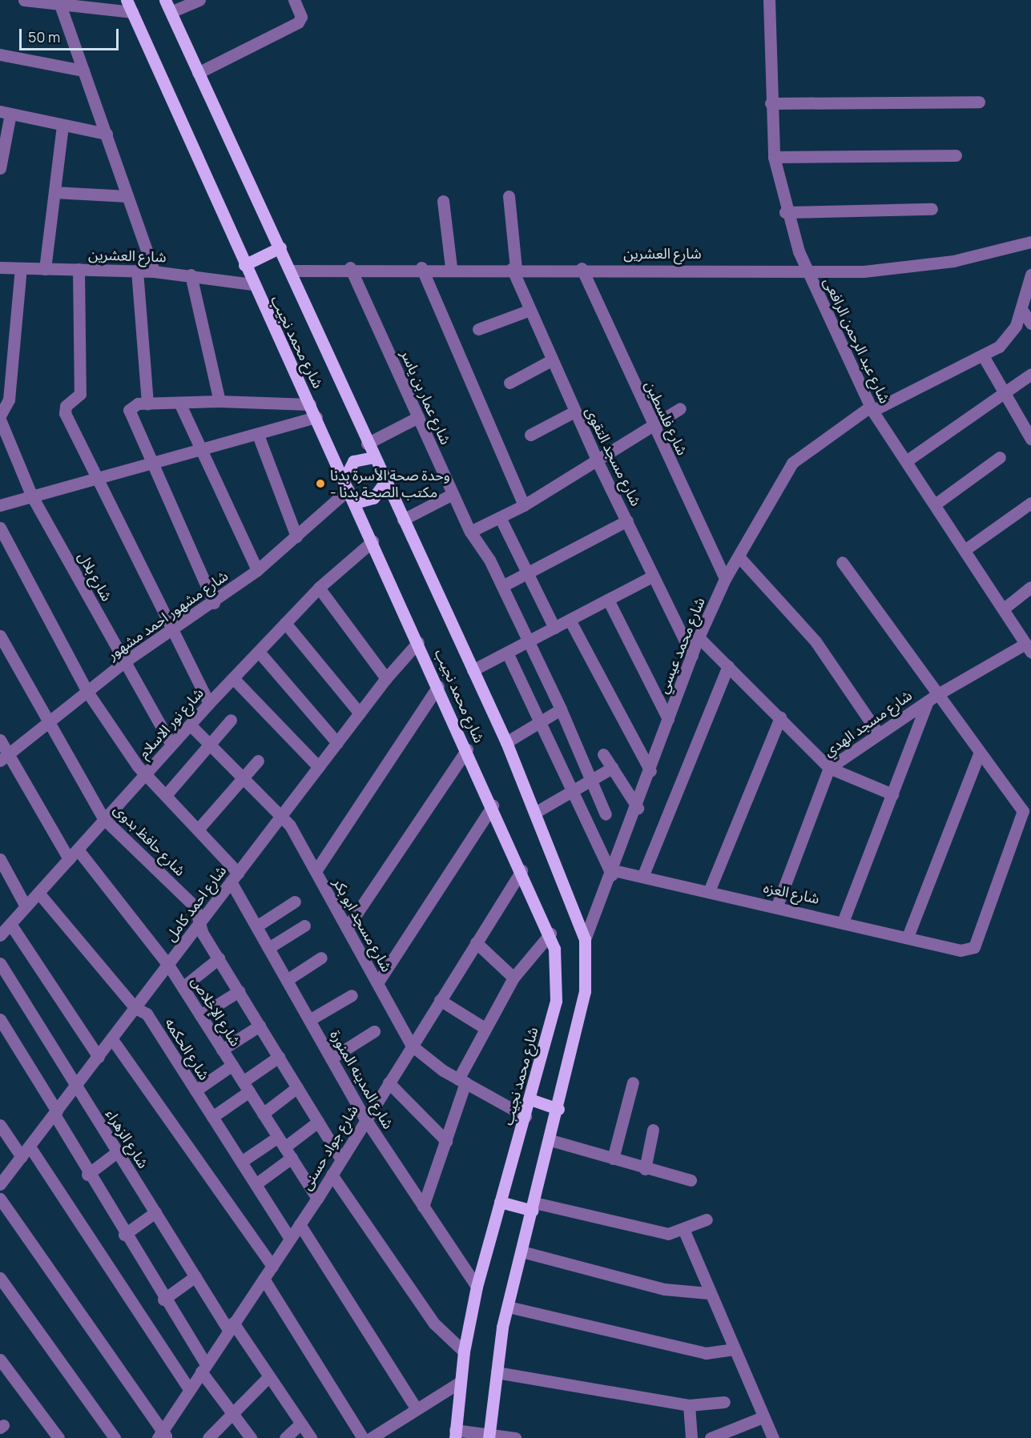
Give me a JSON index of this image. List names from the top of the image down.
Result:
{
  "streets": {
    "main road": ["شارع محمد نجيب"],
    "street": [
      "شارع العشرين",
      "شارع عبد الرحمن الرافعى",
      "شارع عمار بن ياسر",
      "شارع فلسطين",
      "شارع مسجد التقوى",
      "شارع بلال",
      "شارع مشهور احمد مشهور",
      "شارع محمد عيسي",
      "شارع نور الاسلام",
      "شارع مسجد الهدي",
      "شارع حافظ بدوى",
      "شارع العزه",
      "شارع احمد كامل",
      "شارع مسجد ابو بكر",
      "شارع الإخلاص",
      "شارع الحكمه",
      "شارع المدينه المنورة",
      "شارع الزهراء",
      "شارع جواد حسنى"
    ]
  },
  "crossings": [
    ["شارع العشرين", "شارع عبد الرحمن الرافعى"],
    ["شارع العشرين", "شارع محمد نجيب"],
    ["شارع العشرين", "شارع عمار بن ياسر"],
    ["شارع العشرين", "شارع فلسطين"],
    ["شارع العشرين", "شارع مسجد التقوى"],
    ["شارع عبد الرحمن الرافعى", "شارع محمد عيسي"],
    ["شارع عبد الرحمن الرافعى", "شارع مسجد الهدي"],
    ["شارع محمد نجيب", "شارع مشهور احمد مشهور"],
    ["شارع محمد نجيب", "شارع محمد عيسي"],
    ["شارع محمد نجيب", "شارع نور الاسلام"],
    ["شارع محمد نجيب", "شارع احمد كامل"],
    ["شارع محمد نجيب", "شارع مسجد ابو بكر"],
    ["شارع محمد نجيب", "شارع المدينه المنورة"],
    ["شارع محمد نجيب", "شارع جواد حسنى"],
    ["شارع فلسطين", "شارع محمد عيسي"],
    ["شارع مسجد التقوى", "شارع محمد عيسي"],
    ["شارع بلال", "شارع مشهور احمد مشهور"],
    ["شارع بلال", "شارع نور الاسلام"],
    ["شارع مشهور احمد مشهور", "شارع حافظ بدوى"],
    ["شارع مشهور احمد مشهور", "شارع المدينه المنورة"],
    ["شارع محمد عيسي", "شارع العزه"],
    ["شارع نور الاسلام", "شارع حافظ بدوى"],
    ["شارع نور الاسلام", "شارع مسجد ابو بكر"],
    ["شارع نور الاسلام", "شارع الإخلاص"],
    ["شارع نور الاسلام", "شارع الحكمه"],
    ["شارع نور الاسلام", "شارع المدينه المنورة"],
    ["شارع مسجد الهدي", "شارع العزه"],
    ["شارع حافظ بدوى", "شارع احمد كامل"],
    ["شارع حافظ بدوى", "شارع جواد حسنى"],
    ["شارع احمد كامل", "شارع مسجد ابو بكر"],
    ["شارع احمد كامل", "شارع الإخلاص"],
    ["شارع احمد كامل", "شارع الحكمه"],
    ["شارع احمد كامل", "شارع المدينه المنورة"],
    ["شارع احمد كامل", "شارع الزهراء"],
    ["شارع مسجد ابو بكر", "شارع جواد حسنى"],
    ["شارع الإخلاص", "شارع جواد حسنى"],
    ["شارع الحكمه", "شارع جواد حسنى"],
    ["شارع المدينه المنورة", "شارع جواد حسنى"],
    ["شارع الزهراء", "شارع جواد حسنى"]
  ],
  "places": ["وحدة صحة الأسرة بدنا - مكتب الصحة بدنا"],
  "scale_bar": "50 m"
}
